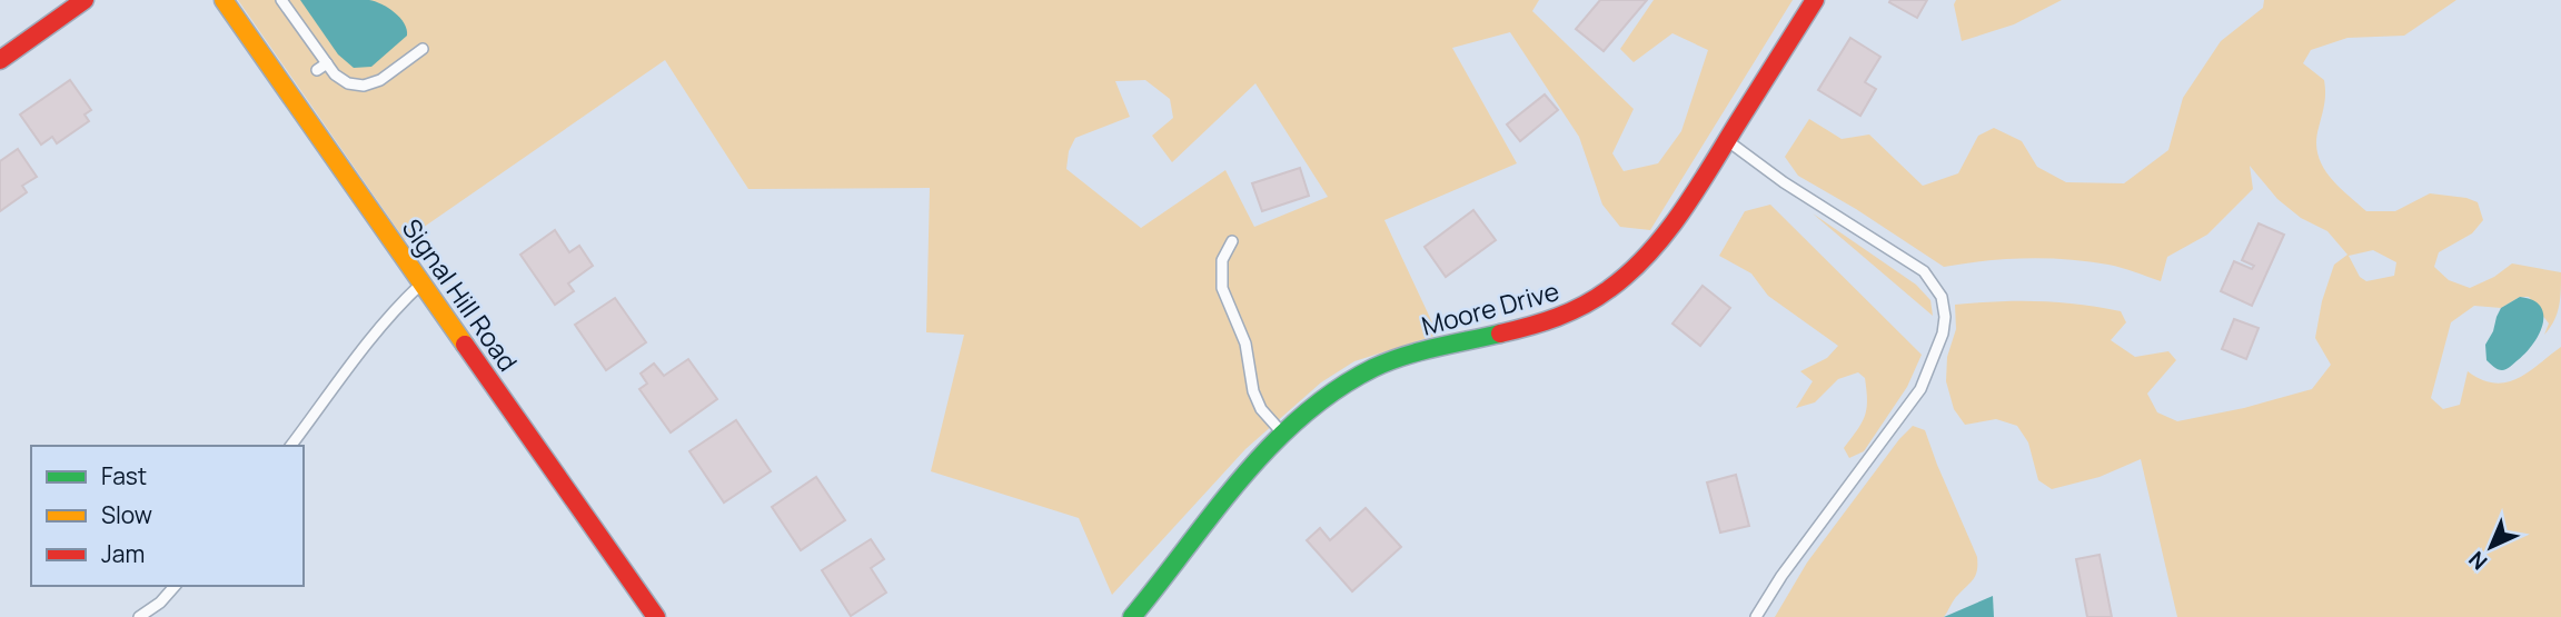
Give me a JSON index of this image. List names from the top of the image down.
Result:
{
  "streets": {
    "main road": ["Signal Hill Road", "Moore Drive"]
  },
  "legend": ["Fast", "Slow", "Jam"],
  "north": "bottom left"
}
